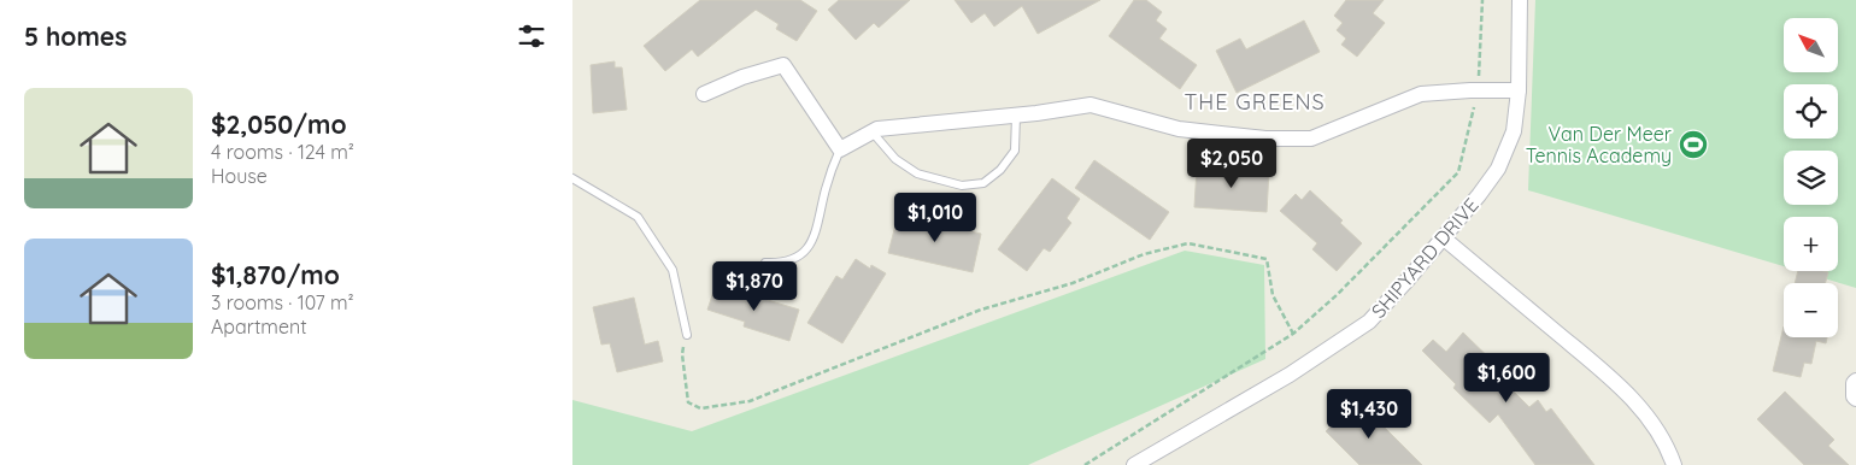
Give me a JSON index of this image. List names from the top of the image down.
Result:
{
  "streets": {
    "street": ["SHIPYARD DRIVE"]
  },
  "districts": ["THE GREENS"],
  "places": {
    "sports": ["Van Der Meer Tennis Academy"]
  },
  "north": "top left",
  "page": {
    "heading": "5 homes",
    "map_buttons": ["+", "−"],
    "list": [
      {
        "name": "$2,050/mo",
        "note": "4 rooms · 124 m² · House"
      },
      {
        "name": "$1,870/mo",
        "note": "3 rooms · 107 m² · Apartment"
      }
    ],
    "price": [
      "$2,050",
      "$1,010",
      "$1,870",
      "$1,600",
      "$1,430"
    ]
  }
}
